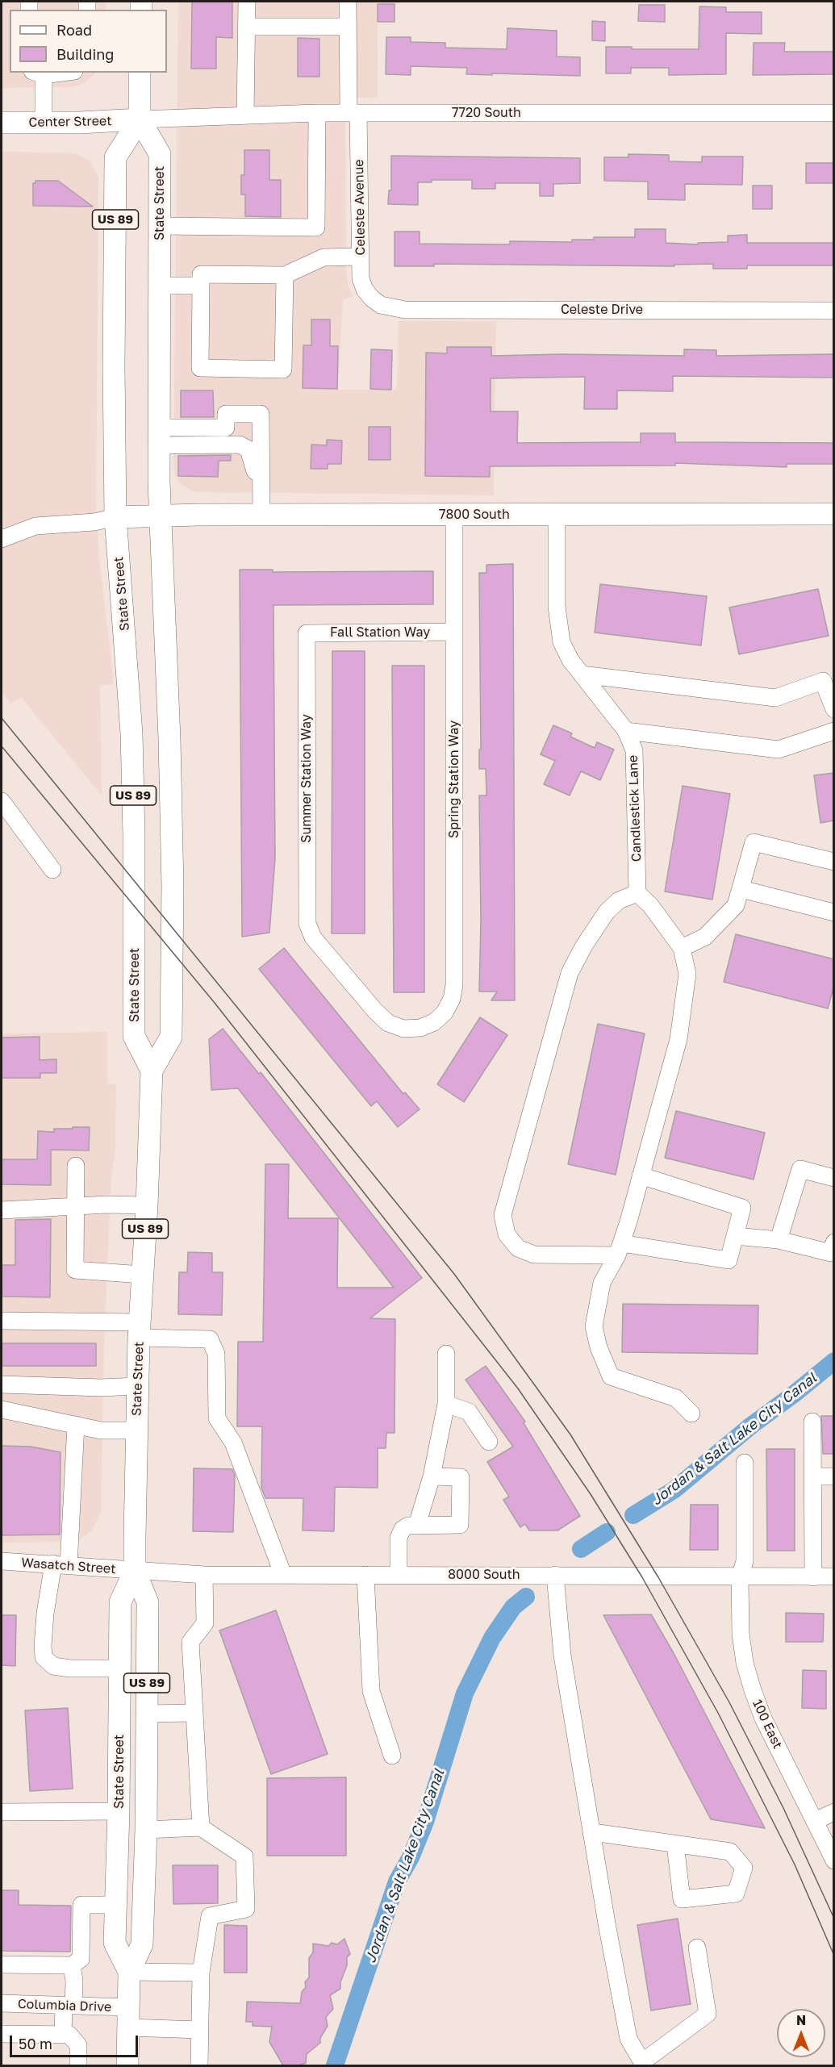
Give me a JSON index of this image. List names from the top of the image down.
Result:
{
  "streets": {
    "main road": [
      "Center Street",
      "State Street",
      "US 89",
      "7800 South"
    ],
    "street": [
      "7720 South",
      "Celeste Avenue",
      "Celeste Drive",
      "Fall Station Way",
      "Summer Station Way",
      "Spring Station Way",
      "Candlestick Lane",
      "Wasatch Street",
      "8000 South",
      "100 East",
      "Columbia Drive"
    ]
  },
  "crossings": [
    ["7720 South", "Center Street"],
    ["7720 South", "State Street"],
    ["7720 South", "Celeste Avenue"],
    ["Center Street", "State Street"],
    ["State Street", "7800 South"],
    ["State Street", "Wasatch Street"],
    ["State Street", "8000 South"],
    ["State Street", "Columbia Drive"],
    ["Celeste Avenue", "Celeste Drive"],
    ["7800 South", "Spring Station Way"],
    ["7800 South", "Candlestick Lane"],
    ["Fall Station Way", "Summer Station Way"],
    ["Fall Station Way", "Spring Station Way"],
    ["Summer Station Way", "Spring Station Way"],
    ["Wasatch Street", "8000 South"],
    ["8000 South", "100 East"]
  ],
  "water": ["Jordan & Salt Lake City Canal"],
  "legend": ["Road", "Building"],
  "scale_bar": "50 m",
  "north": "top"
}
